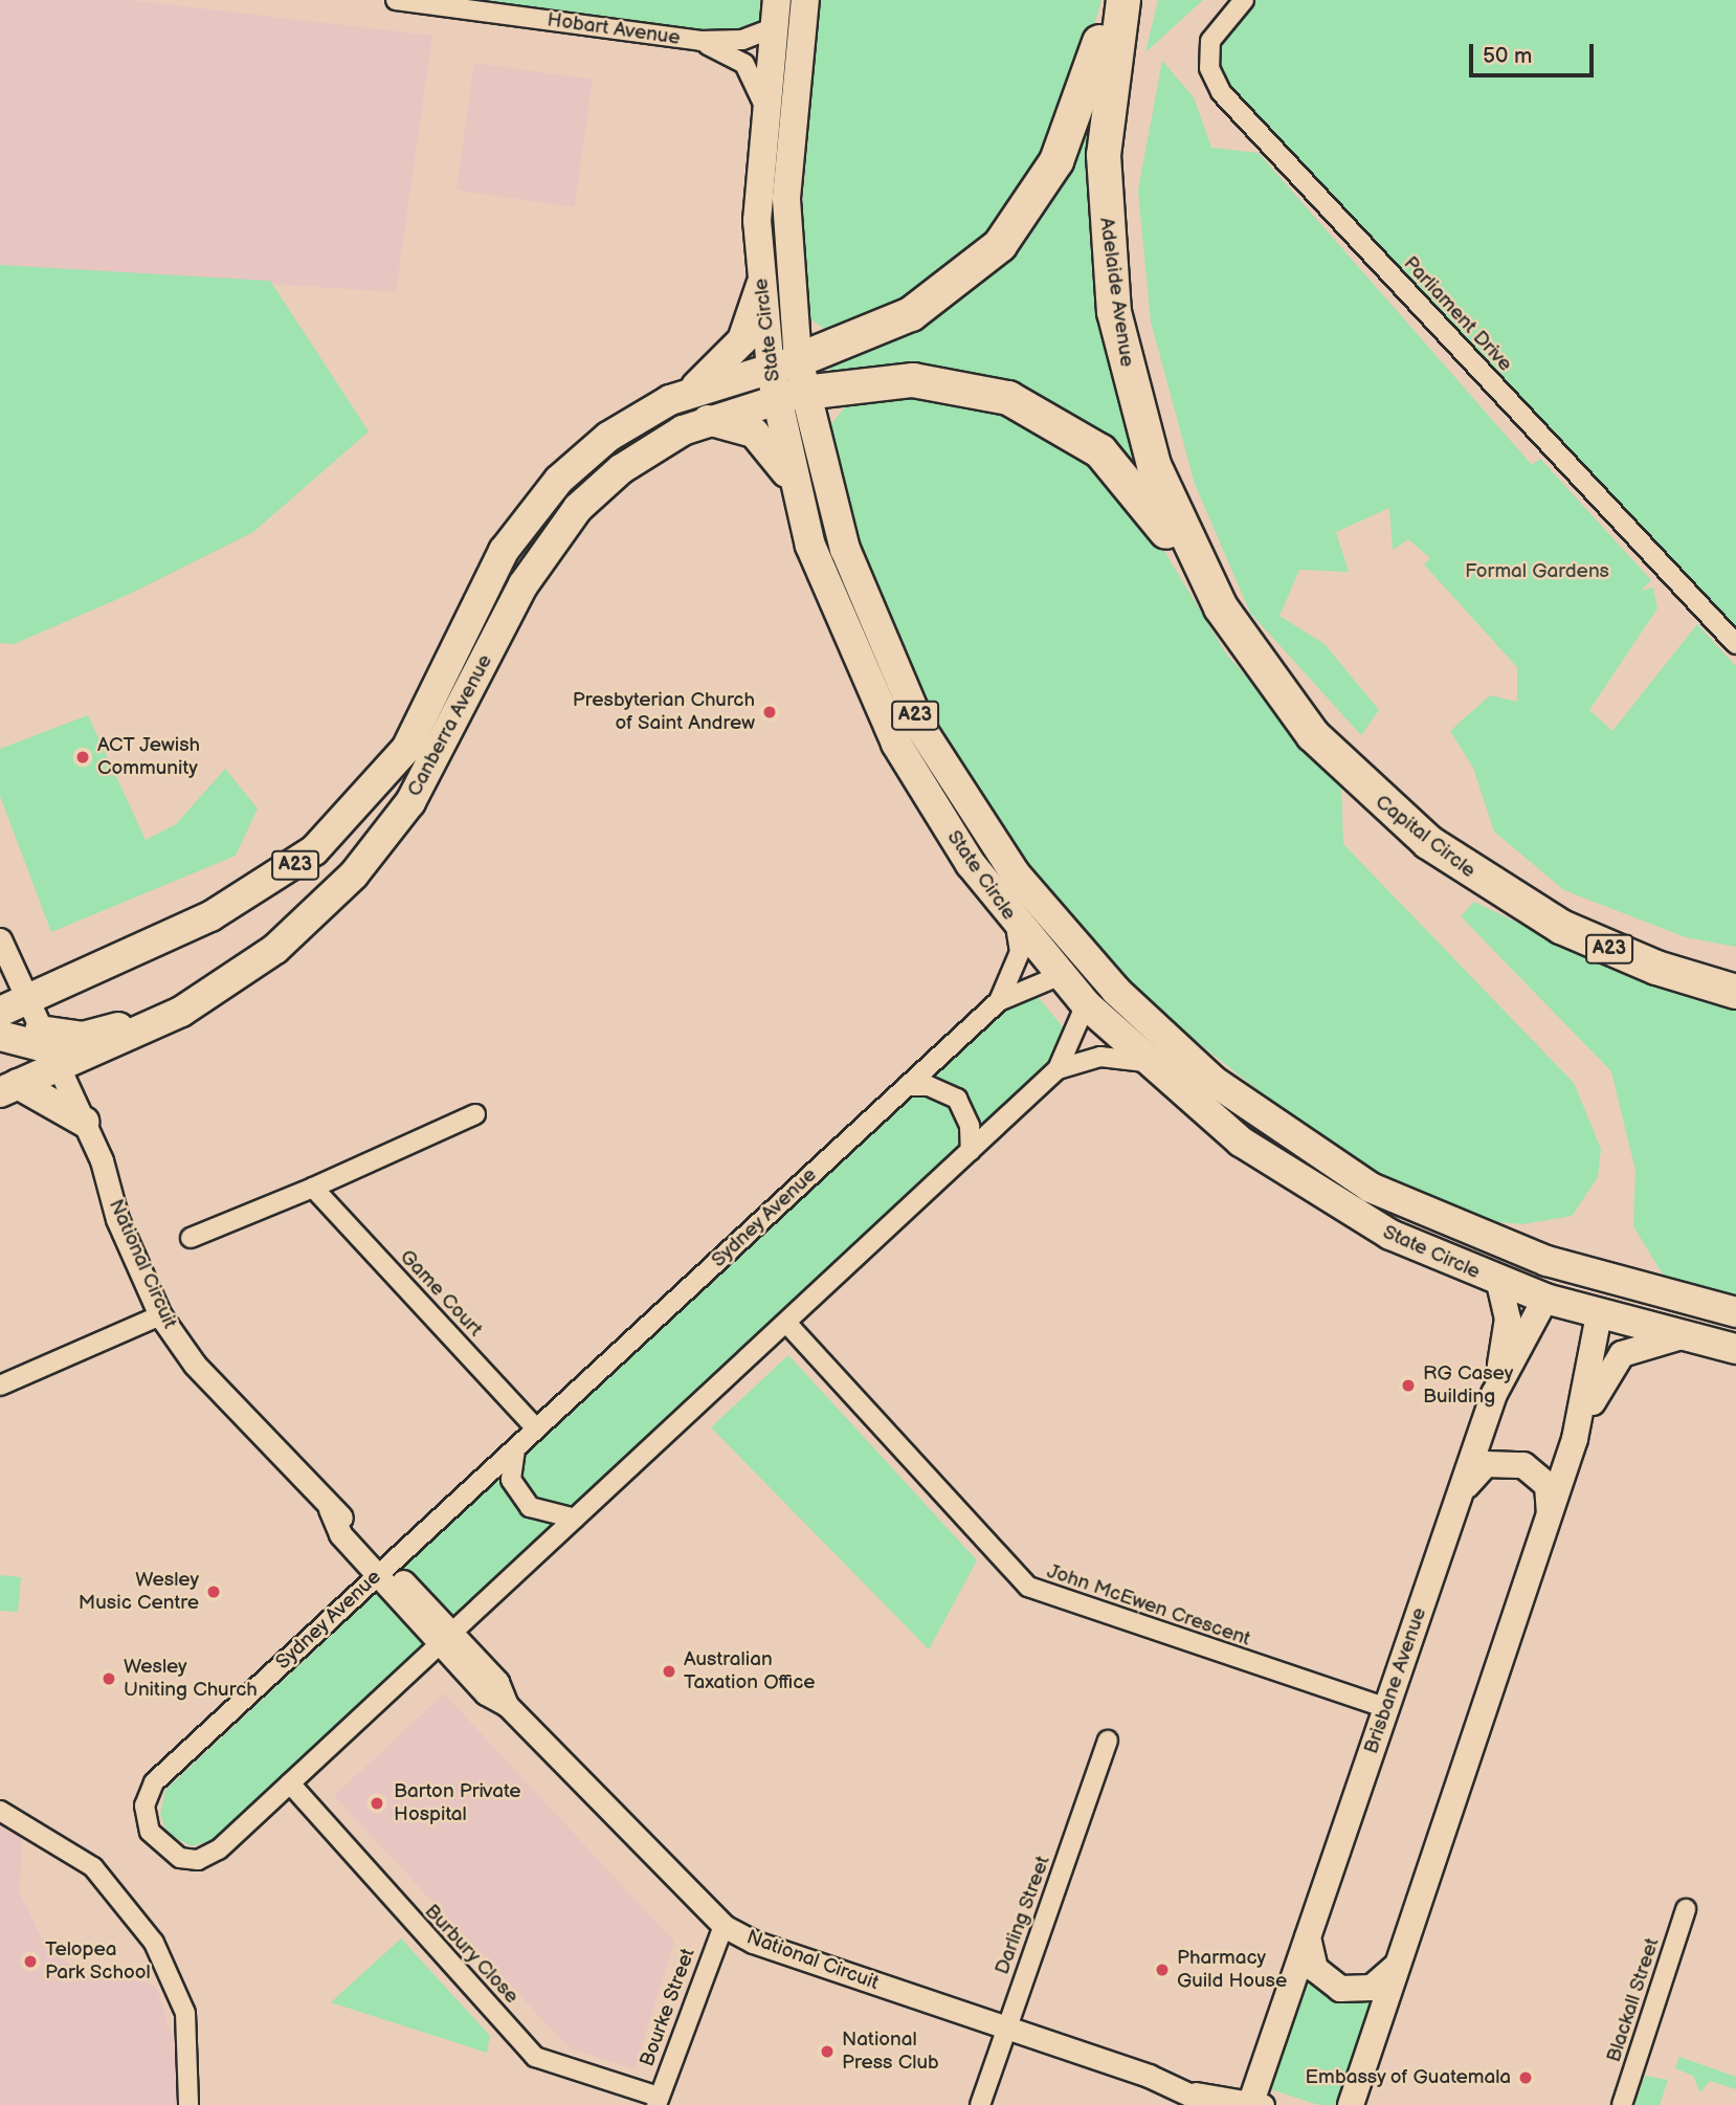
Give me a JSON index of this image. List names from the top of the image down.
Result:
{
  "streets": {
    "highway": [
      "Adelaide Avenue",
      "State Circle",
      "A23",
      "Canberra Avenue",
      "Capital Circle",
      "Sydney Avenue",
      "Brisbane Avenue"
    ],
    "street": [
      "Hobart Avenue",
      "Parliament Drive",
      "National Circuit",
      "Game Court",
      "John McEwen Crescent",
      "Darling Street",
      "Burbury Close",
      "Blackall Street",
      "Bourke Street"
    ]
  },
  "crossings": [
    ["Hobart Avenue", "State Circle"],
    ["Adelaide Avenue", "A23"],
    ["Adelaide Avenue", "Capital Circle"],
    ["State Circle", "A23"],
    ["State Circle", "Canberra Avenue"],
    ["State Circle", "Sydney Avenue"],
    ["State Circle", "Brisbane Avenue"],
    ["A23", "Canberra Avenue"],
    ["A23", "Capital Circle"],
    ["Canberra Avenue", "National Circuit"],
    ["Sydney Avenue", "National Circuit"],
    ["Sydney Avenue", "Game Court"],
    ["Sydney Avenue", "John McEwen Crescent"],
    ["Sydney Avenue", "Burbury Close"],
    ["National Circuit", "Brisbane Avenue"],
    ["National Circuit", "Darling Street"],
    ["National Circuit", "Bourke Street"],
    ["John McEwen Crescent", "Brisbane Avenue"],
    ["Burbury Close", "Bourke Street"]
  ],
  "parks": ["Formal Gardens"],
  "places": [
    "Presbyterian Church of Saint Andrew",
    "ACT Jewish Community",
    "RG Casey Building",
    "Wesley Music Centre",
    "Australian Taxation Office",
    "Wesley Uniting Church",
    "Barton Private Hospital",
    "Telopea Park School",
    "Pharmacy Guild House",
    "National Press Club",
    "Embassy of Guatemala"
  ],
  "scale_bar": "50 m"
}
